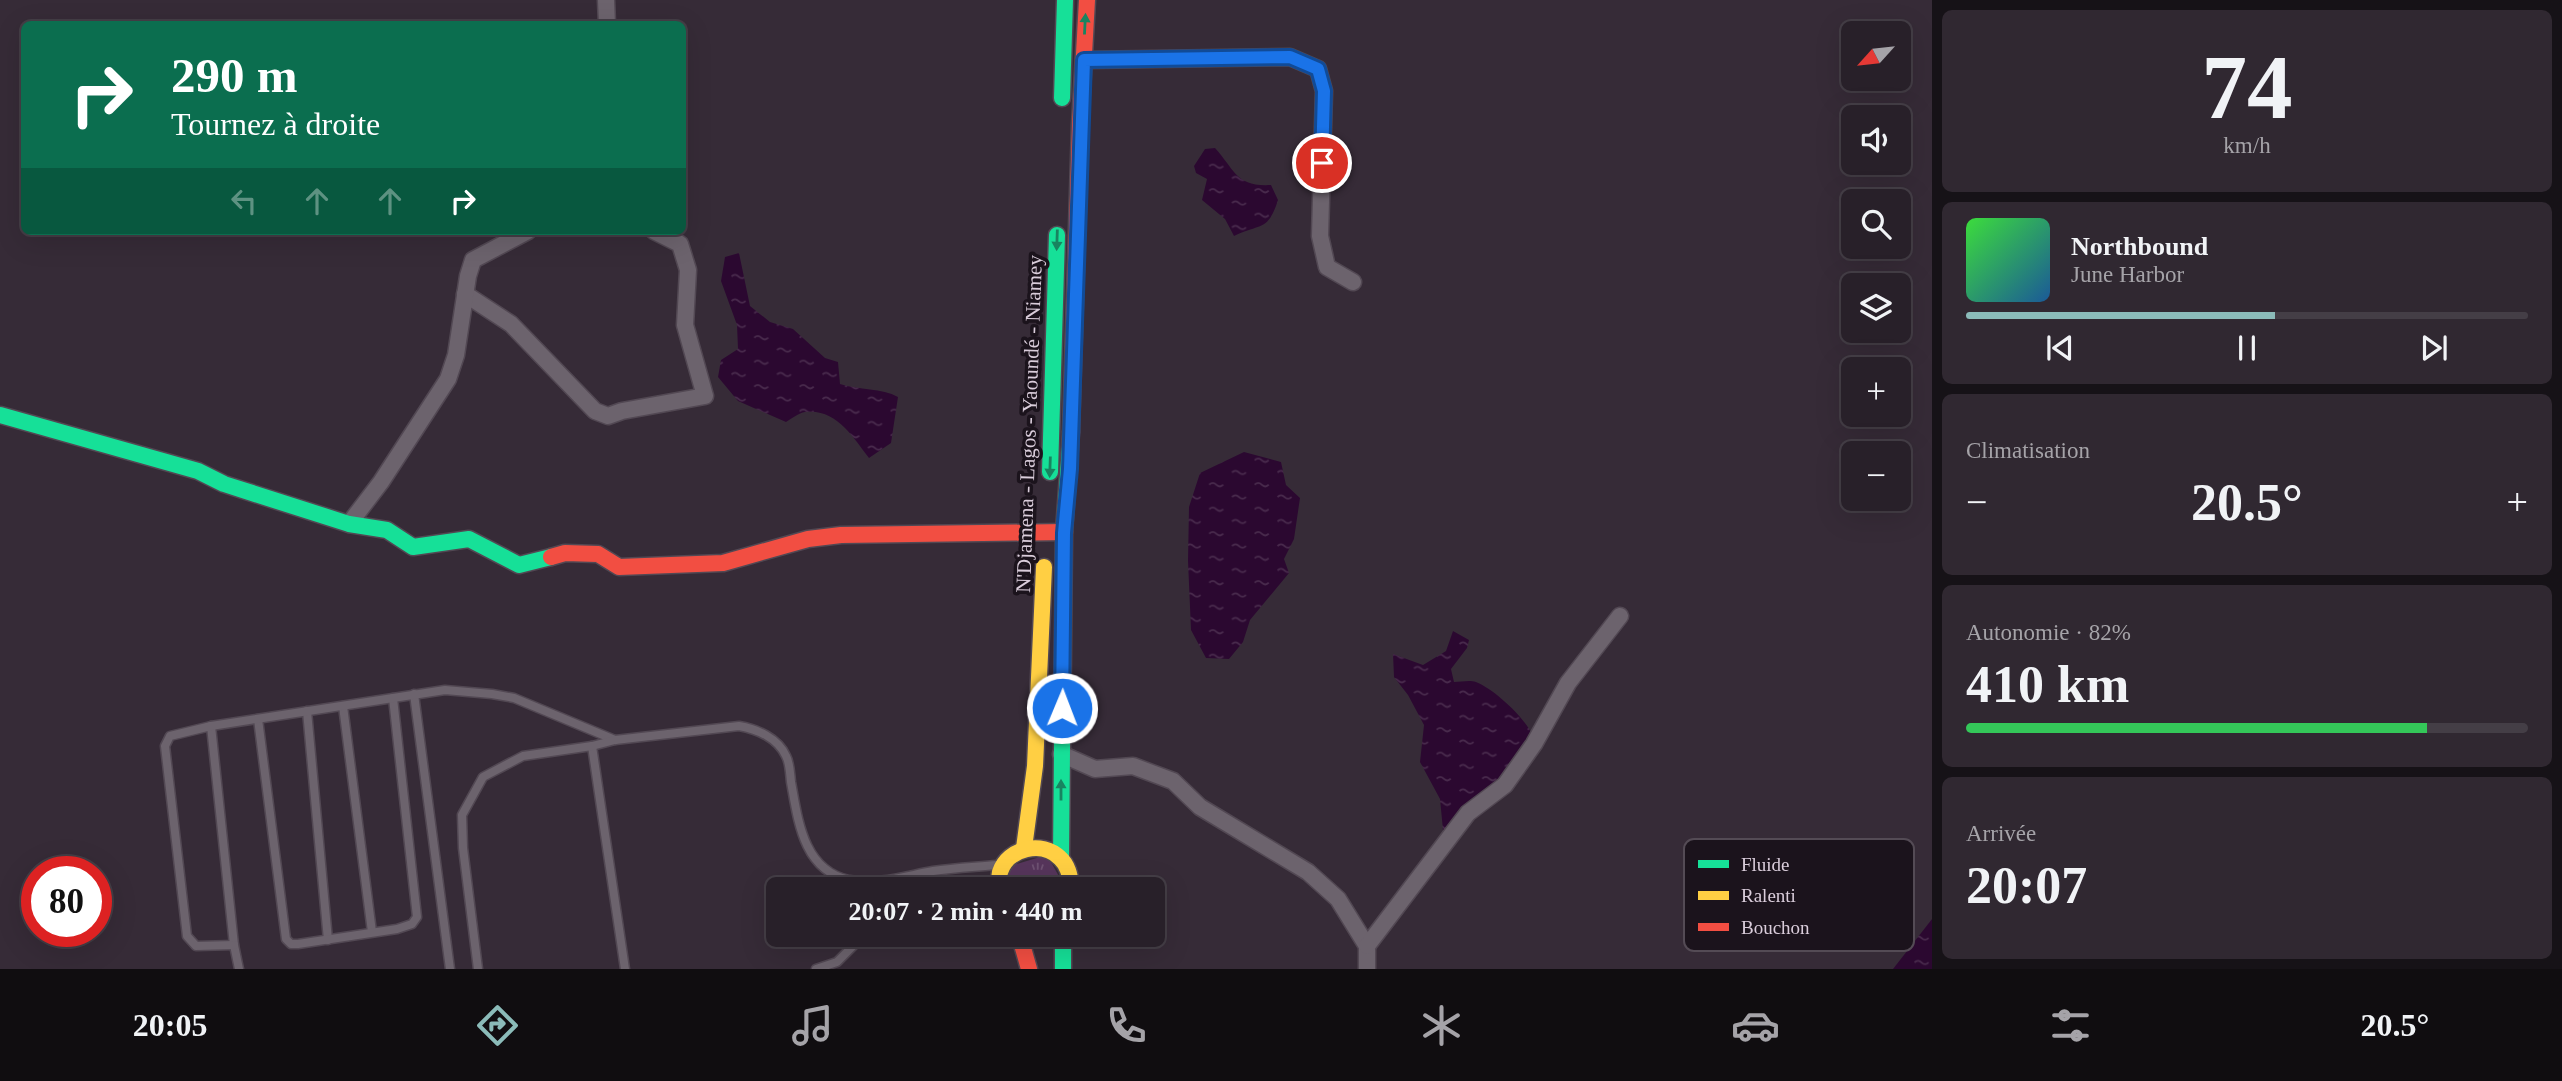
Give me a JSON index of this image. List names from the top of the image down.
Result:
{
  "streets": {
    "main road": ["N'Djamena - Lagos - Yaoundé - Niamey"]
  },
  "legend": ["Fluide", "Ralenti", "Bouchon"],
  "north": "bottom left",
  "page": {
    "tile": [
      ["74", "km/h"],
      "Climatisation",
      ["Autonomie · 82%", "410 km"],
      ["Arrivée", "20:07"]
    ],
    "map_buttons": ["+", "−"],
    "turn": ["290 m", "Tournez à droite"],
    "song": ["Northbound", "June Harbor"],
    "heat": ["−", "20.5°", "+"],
    "limit": "80",
    "trip": "20:07 · 2 min · 440 m",
    "tabs": ["20:05", "20.5°"]
  }
}
